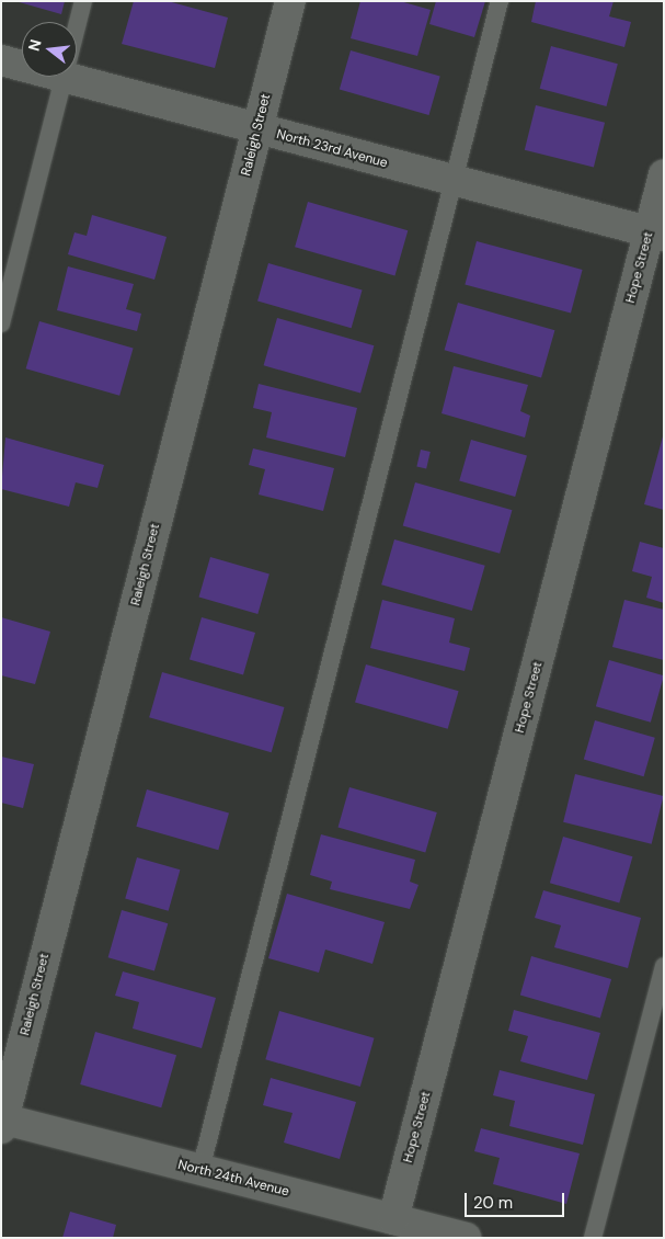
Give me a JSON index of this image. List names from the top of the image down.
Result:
{
  "streets": {
    "street": [
      "Raleigh Street",
      "North 23rd Avenue",
      "Hope Street",
      "North 24th Avenue"
    ]
  },
  "crossings": [
    ["Raleigh Street", "North 23rd Avenue"],
    ["Raleigh Street", "North 24th Avenue"],
    ["North 23rd Avenue", "Hope Street"],
    ["Hope Street", "North 24th Avenue"]
  ],
  "scale_bar": "20 m",
  "north": "left"
}
